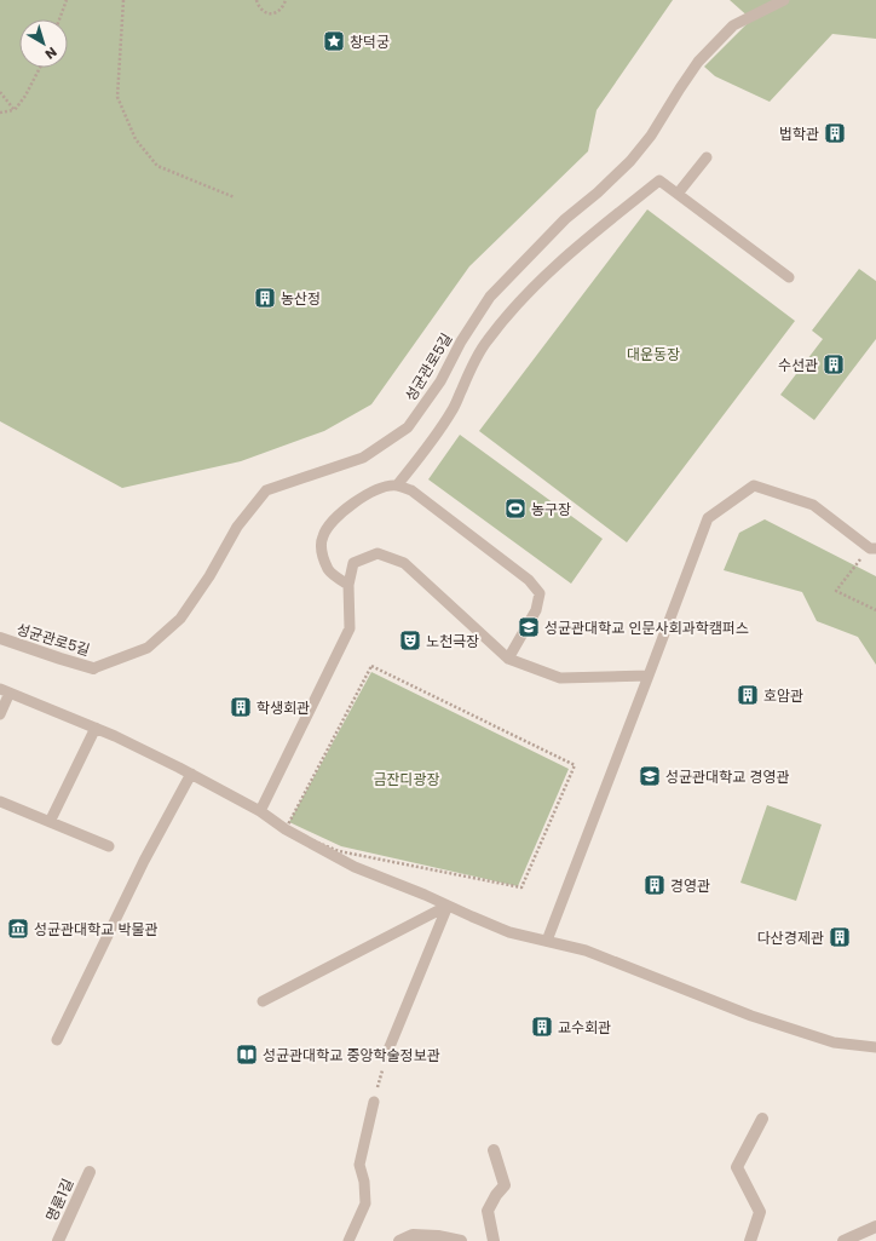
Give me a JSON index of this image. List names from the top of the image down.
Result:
{
  "streets": {
    "street": ["성균관로5길", "명륜1길"]
  },
  "parks": ["대운동장", "금잔디광장"],
  "places": {
    "place": ["창덕궁"],
    "building": [
      "법학관",
      "농산정",
      "수선관",
      "호암관",
      "학생회관",
      "경영관",
      "다산경제관",
      "교수회관"
    ],
    "sports": ["농구장"],
    "school or university": ["성균관대학교 인문사회과학캠퍼스", "성균관대학교 경영관"],
    "theatre": ["노천극장"],
    "museum": ["성균관대학교 박물관"],
    "library": ["성균관대학교 중앙학술정보관"]
  },
  "north": "bottom right"
}
